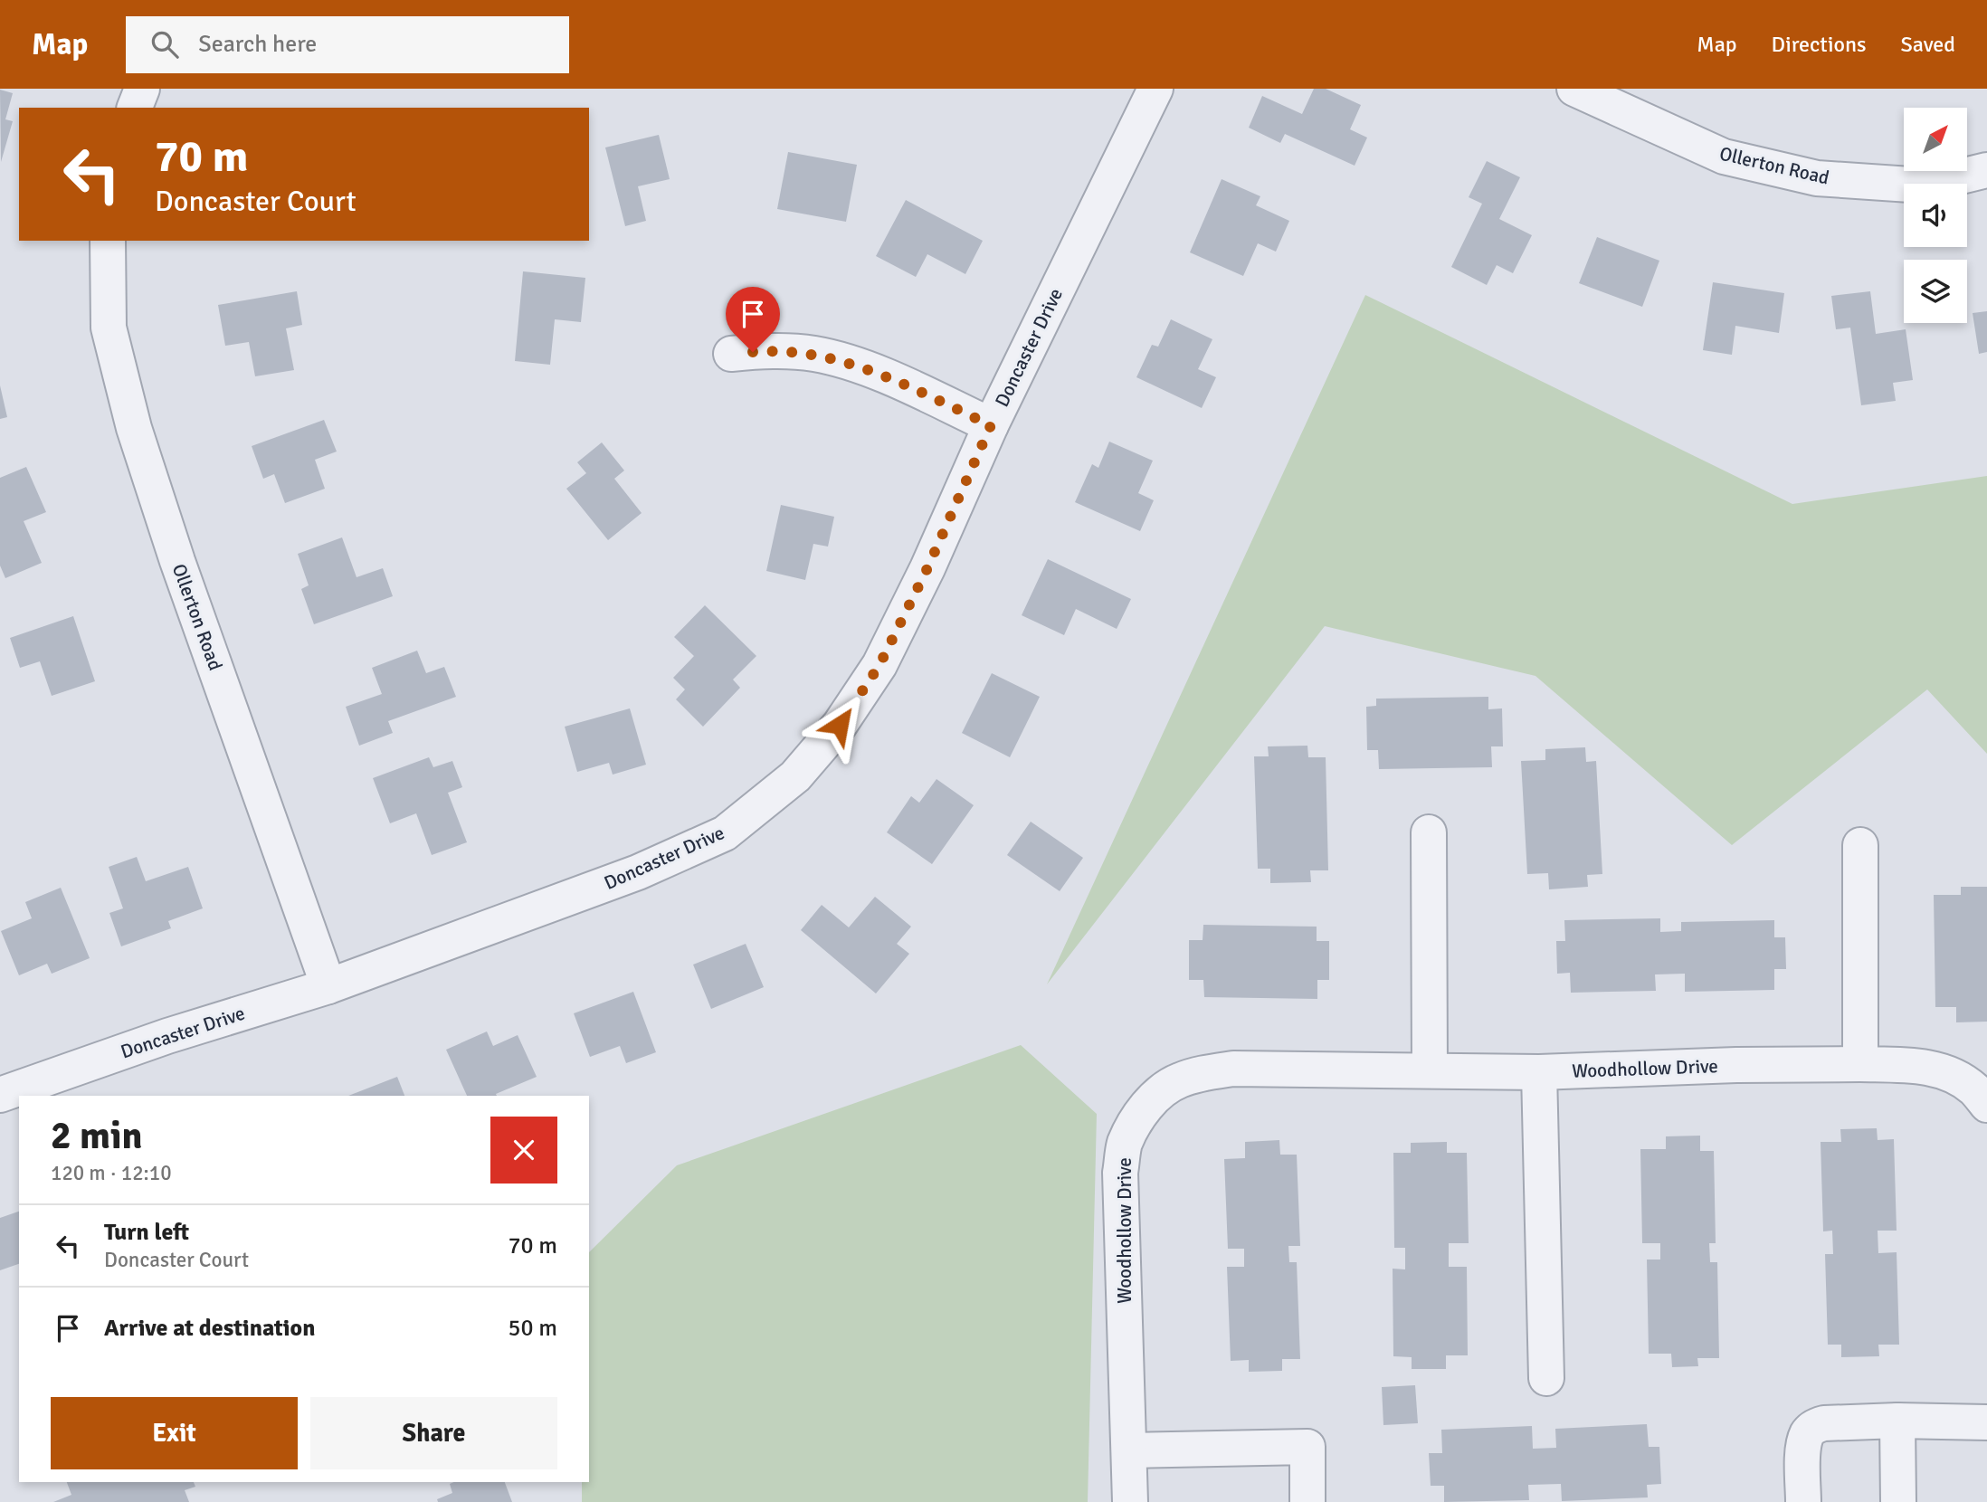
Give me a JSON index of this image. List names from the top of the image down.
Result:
{
  "streets": {
    "street": ["Ollerton Road", "Doncaster Drive", "Woodhollow Drive"]
  },
  "crossings": [
    ["Ollerton Road", "Doncaster Drive"]
  ],
  "north": "top right",
  "page": {
    "header": "Map",
    "search": "Search here",
    "nav": ["Map", "Directions", "Saved"],
    "turn": ["70 m", "Doncaster Court"],
    "heading": ["2 min", "120 m · 12:10"],
    "list": [
      {
        "name": "Turn left",
        "note": "Doncaster Court",
        "value": "70 m"
      },
      {
        "name": "Arrive at destination",
        "value": "50 m"
      }
    ],
    "buttons": ["Exit", "Share"]
  }
}
